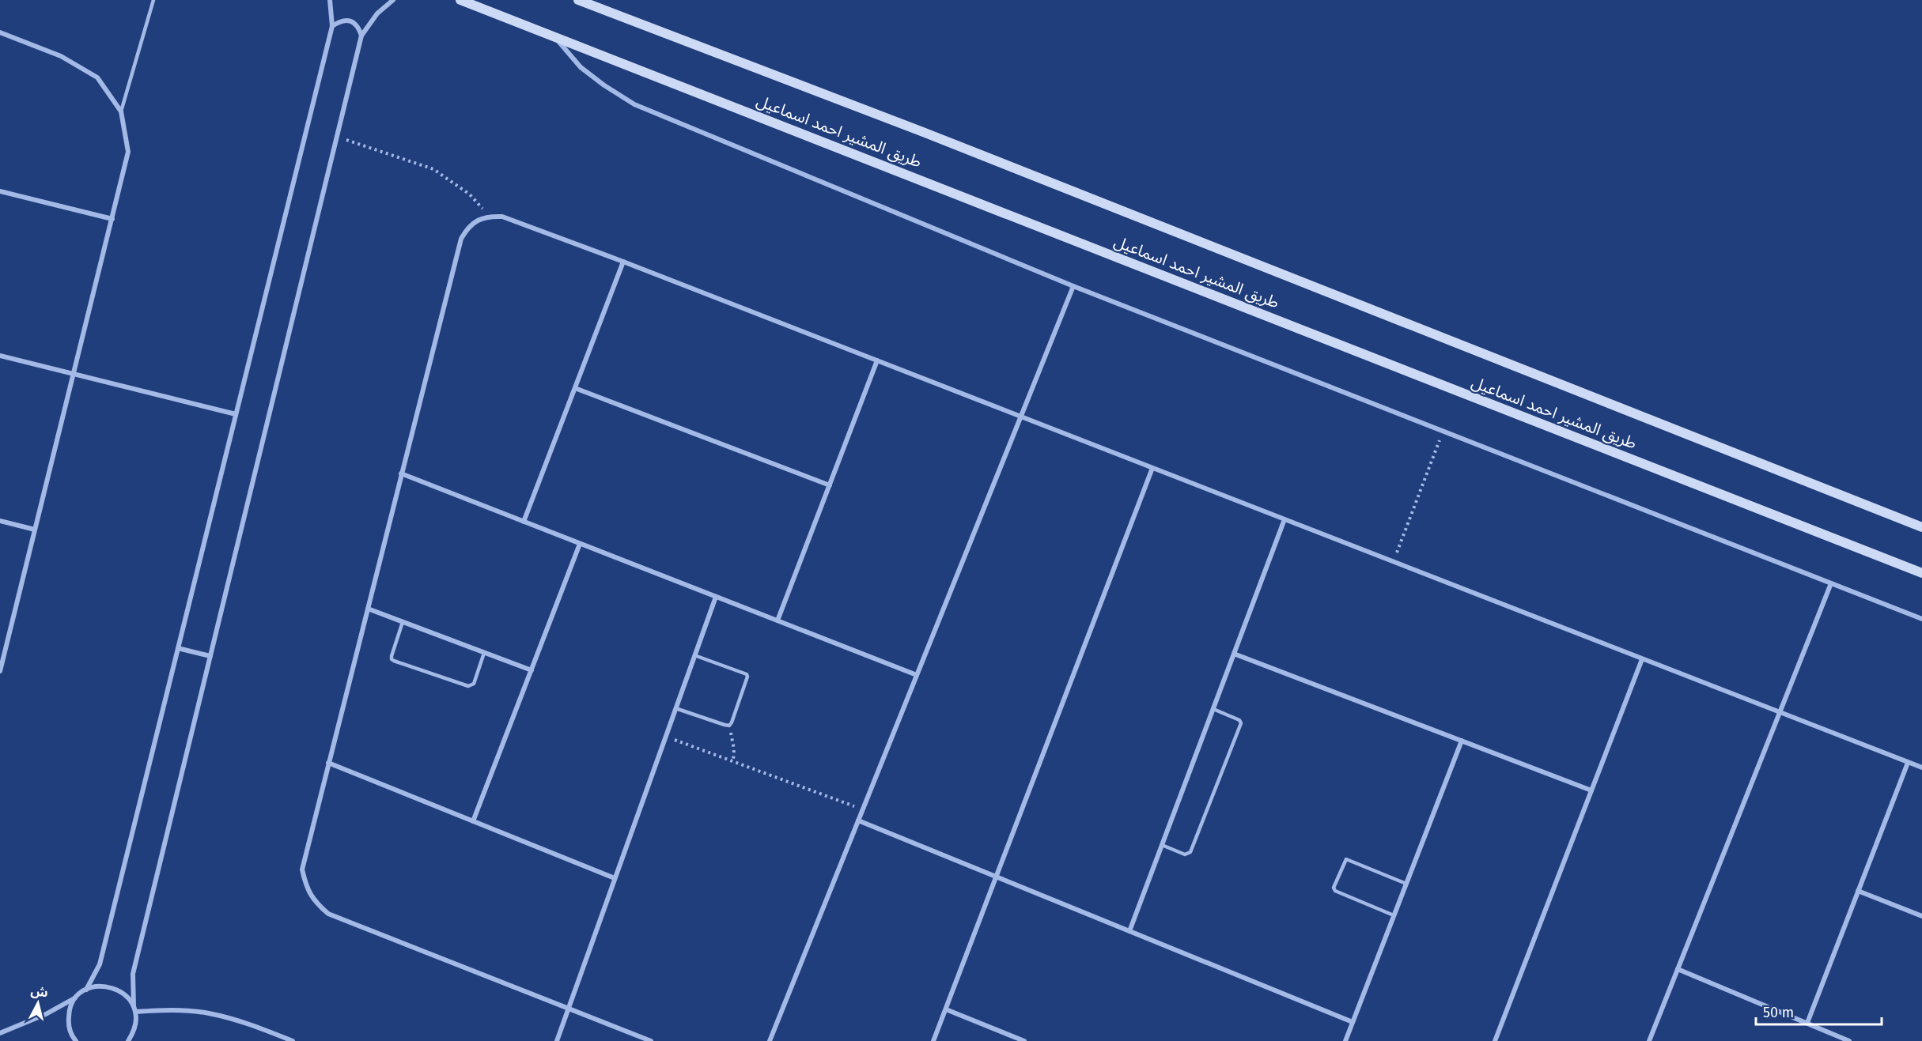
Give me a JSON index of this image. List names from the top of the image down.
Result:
{
  "streets": {
    "street": ["طريق المشير احمد اسماعيل"]
  },
  "scale_bar": "50 m",
  "north": "top"
}
